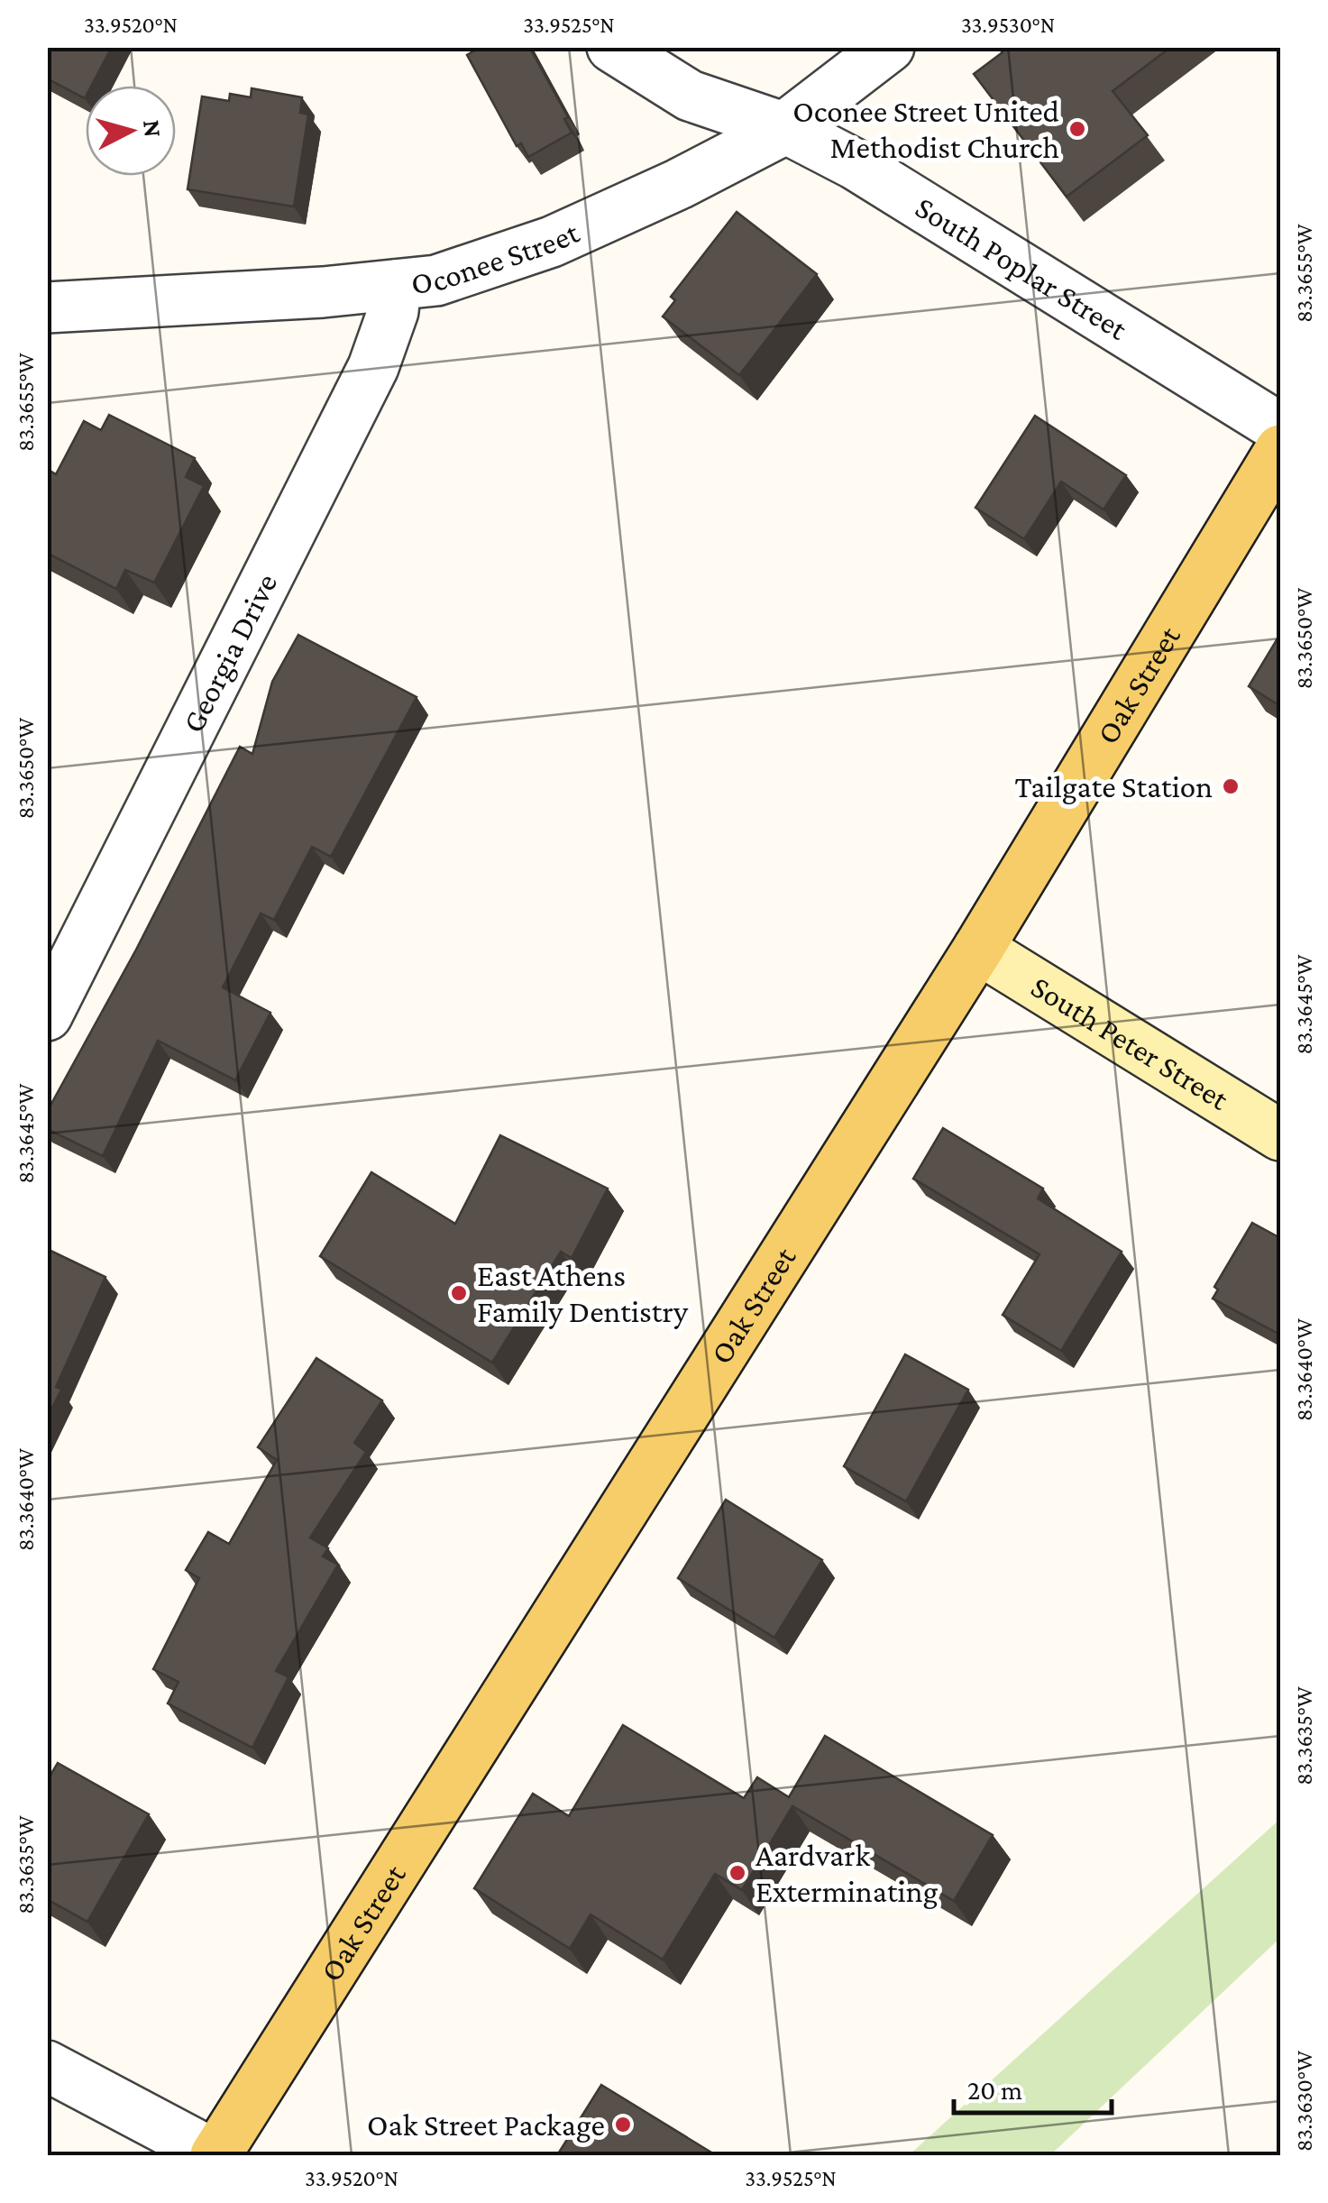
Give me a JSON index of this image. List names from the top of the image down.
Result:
{
  "streets": {
    "main road": ["Oak Street"],
    "street": [
      "Oconee Street",
      "South Poplar Street",
      "Georgia Drive",
      "South Peter Street"
    ]
  },
  "crossings": [
    ["Oconee Street", "South Poplar Street"],
    ["Oconee Street", "Georgia Drive"],
    ["Oak Street", "South Peter Street"]
  ],
  "places": [
    "Oconee Street United Methodist Church",
    "Tailgate Station",
    "East Athens Family Dentistry",
    "Aardvark Exterminating",
    "Oak Street Package"
  ],
  "scale_bar": "20 m",
  "north": "right",
  "coordinates": [
    "33.9520°N",
    "33.9525°N",
    "33.9530°N",
    "83.3655°W",
    "83.3650°W",
    "83.3645°W",
    "83.3640°W",
    "83.3635°W",
    "83.3630°W"
  ]
}
